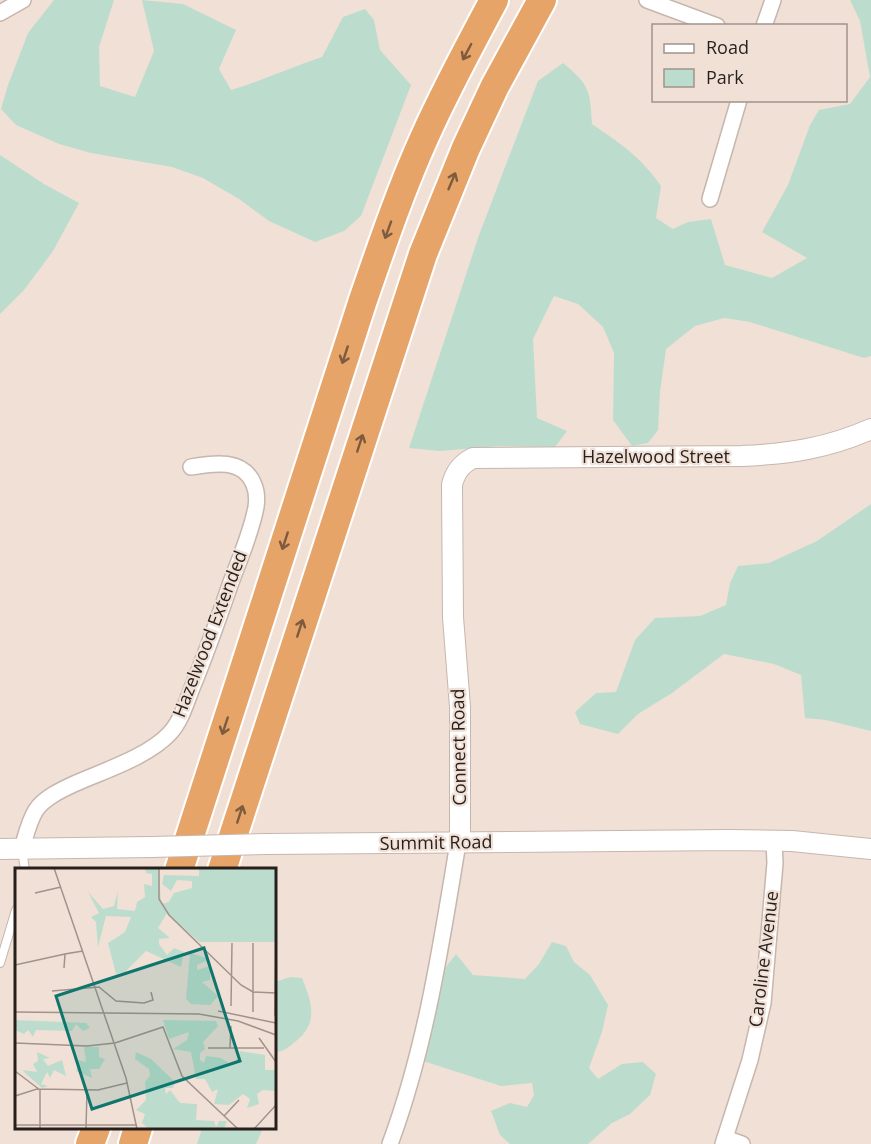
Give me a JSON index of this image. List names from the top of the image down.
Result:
{
  "streets": {
    "street": [
      "Hazelwood Street",
      "Hazelwood Extended",
      "Connect Road",
      "Summit Road",
      "Caroline Avenue"
    ]
  },
  "crossings": [
    ["Hazelwood Street", "Connect Road"],
    ["Hazelwood Extended", "Summit Road"],
    ["Connect Road", "Summit Road"],
    ["Summit Road", "Caroline Avenue"]
  ],
  "legend": ["Road", "Park"]
}
